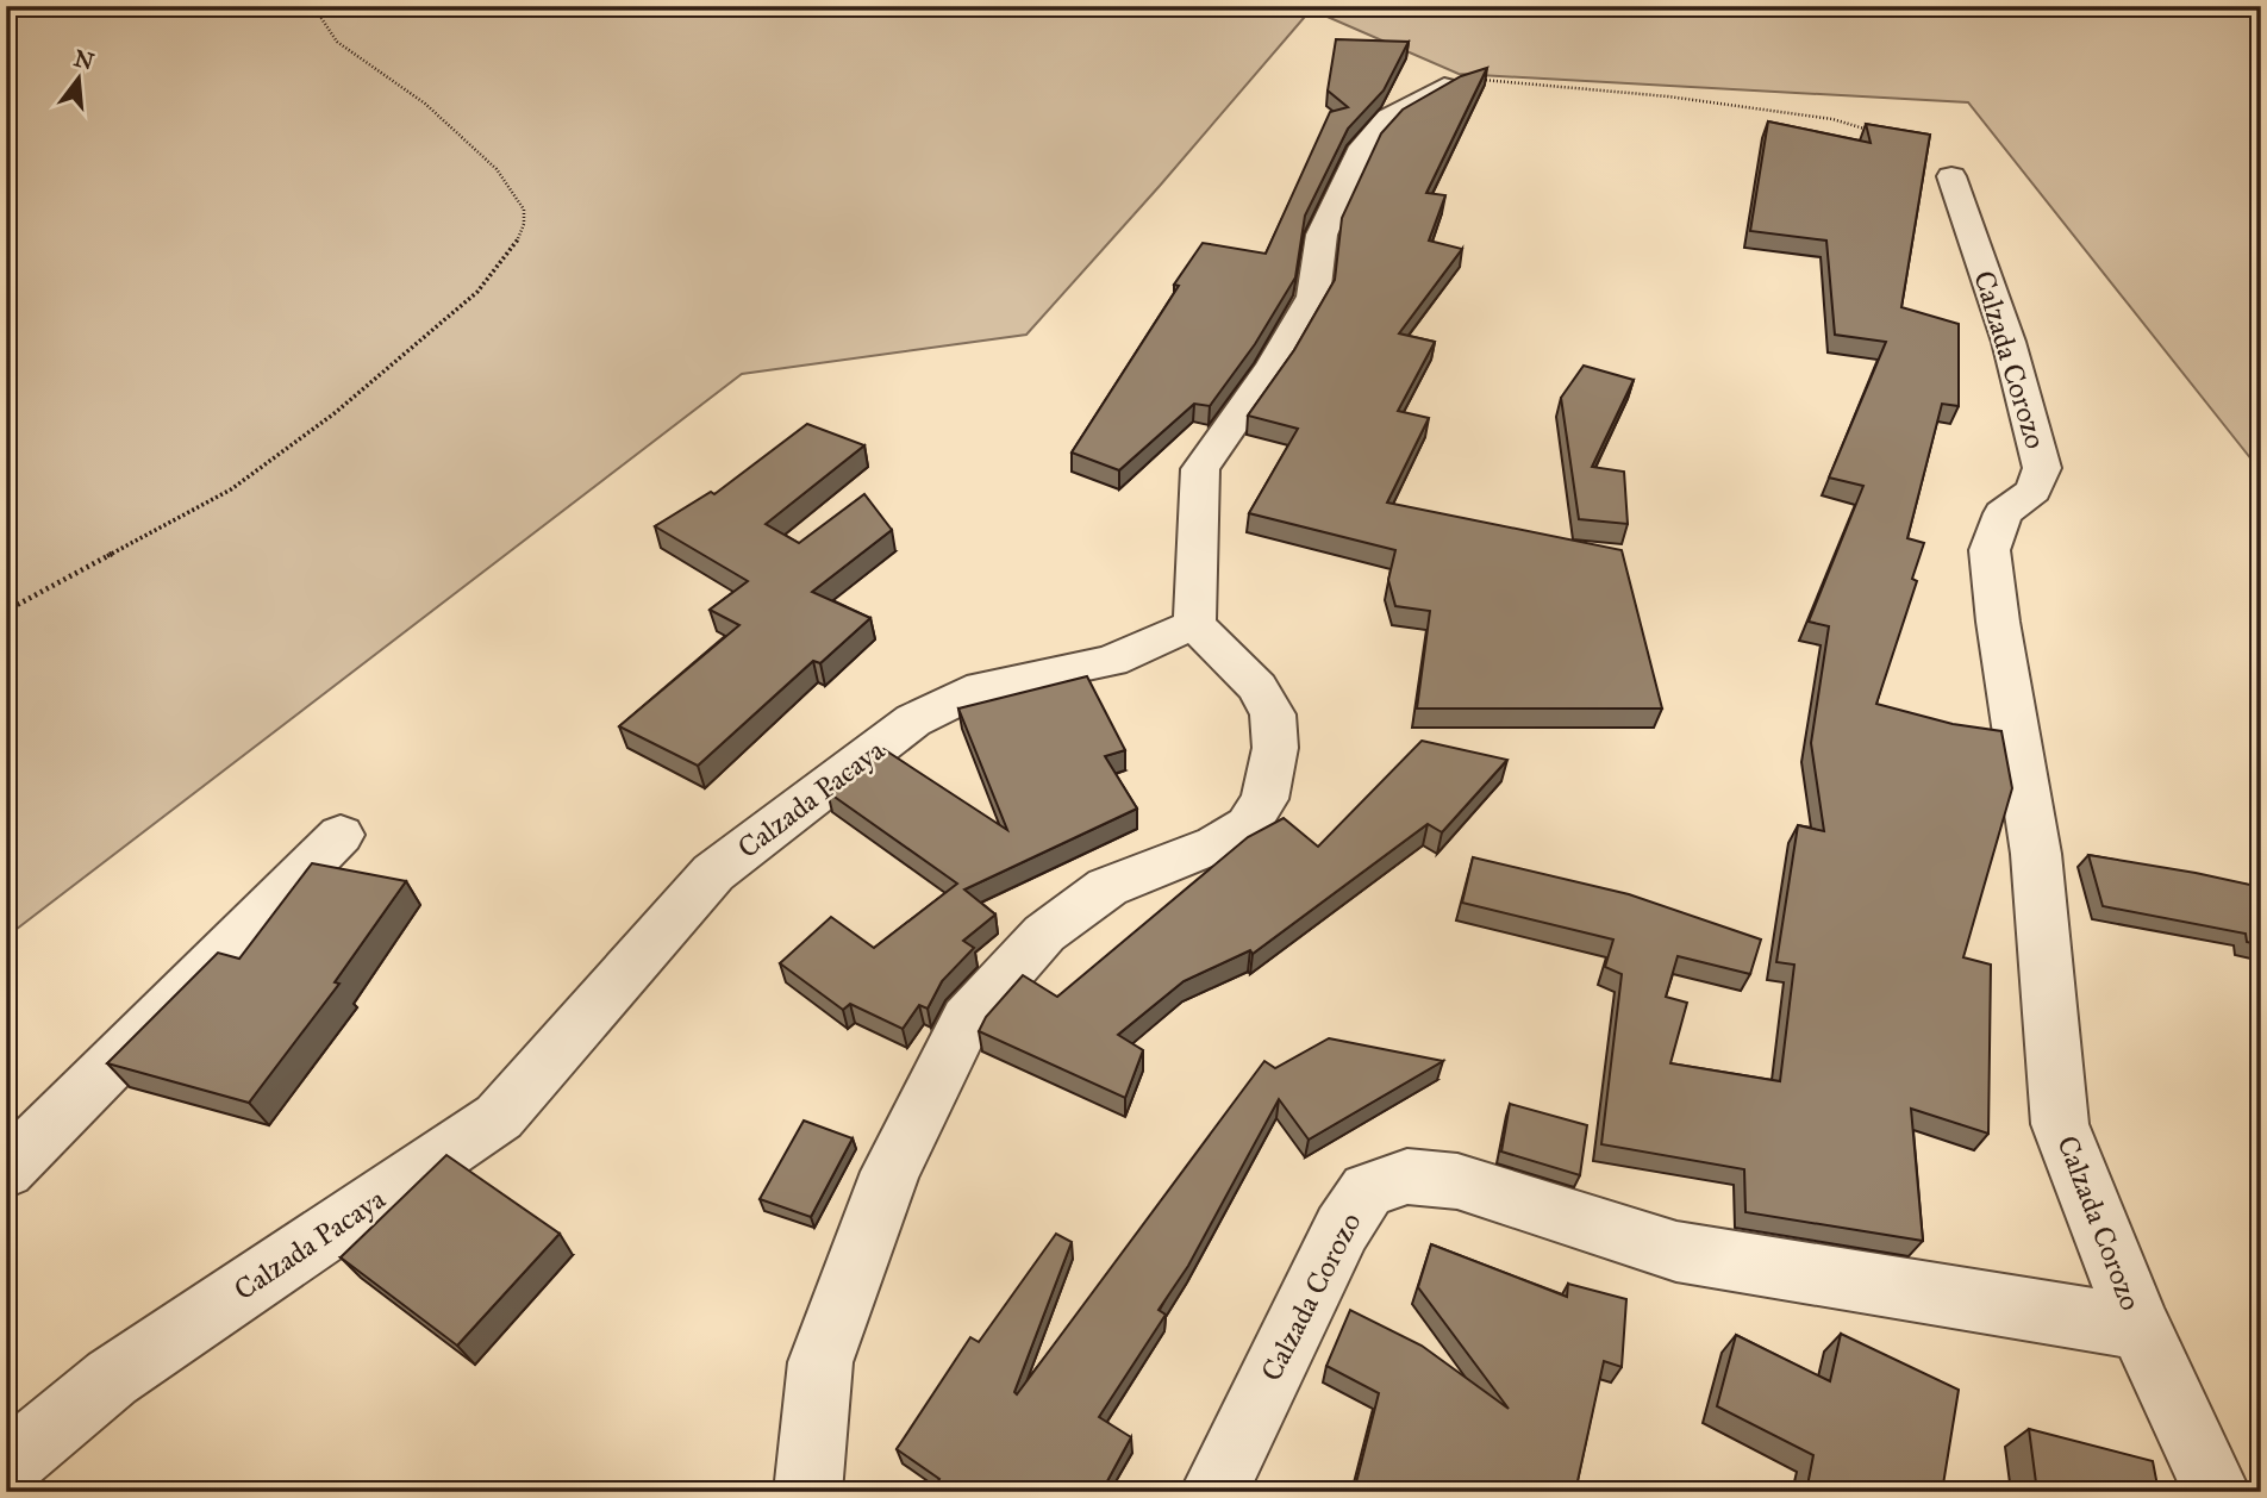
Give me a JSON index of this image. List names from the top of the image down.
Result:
{
  "streets": {
    "street": ["Calzada Corozo", "Calzada Pacaya"]
  },
  "north": "top"
}
